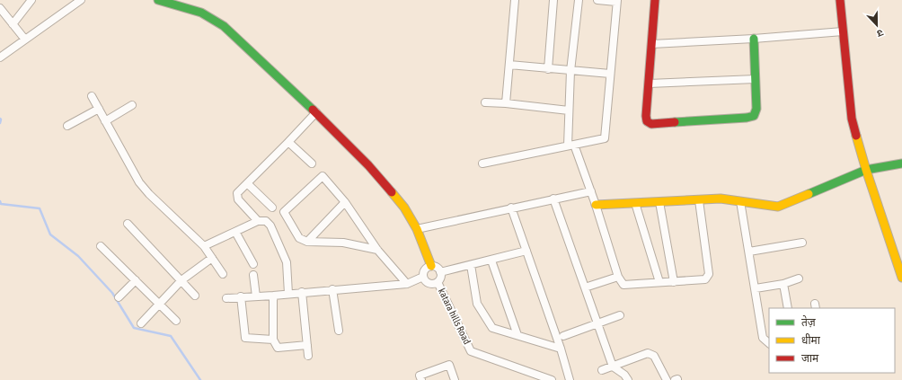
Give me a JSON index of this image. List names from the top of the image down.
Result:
{
  "streets": {
    "street": ["katara hills Road"]
  },
  "legend": ["तेज़", "धीमा", "जाम"],
  "north": "bottom"
}
